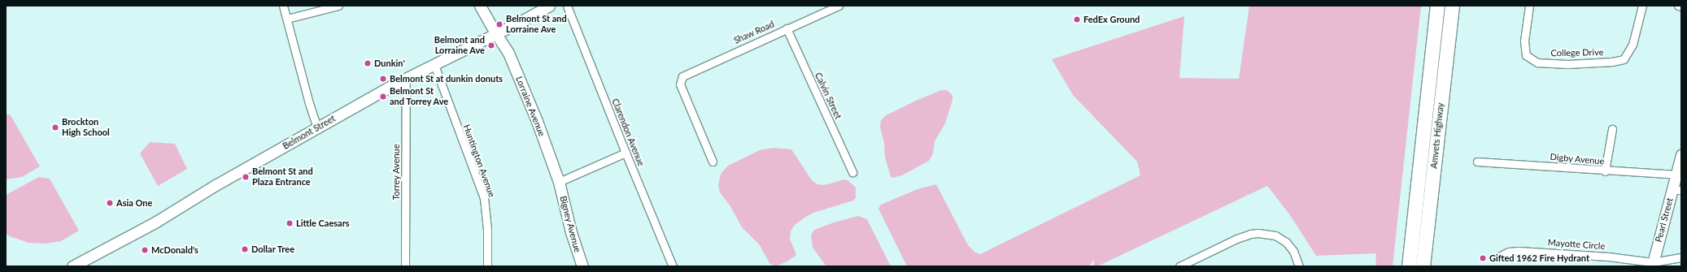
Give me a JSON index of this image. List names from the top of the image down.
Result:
{
  "streets": {
    "highway": ["Amvets Highway"],
    "main road": [
      "Lorraine Avenue",
      "Belmont Street",
      "Pearl Street",
      "Bigney Avenue"
    ],
    "street": [
      "Shaw Road",
      "College Drive",
      "Calvin Street",
      "Clarendon Avenue",
      "Digby Avenue",
      "Huntington Avenue",
      "Torrey Avenue",
      "Mayotte Circle"
    ]
  },
  "crossings": [
    ["Shaw Road", "Calvin Street"],
    ["Lorraine Avenue", "Belmont Street"],
    ["Lorraine Avenue", "Bigney Avenue"],
    ["Belmont Street", "Huntington Avenue"],
    ["Belmont Street", "Torrey Avenue"],
    ["Digby Avenue", "Pearl Street"],
    ["Pearl Street", "Mayotte Circle"]
  ],
  "places": [
    "FedEx Ground",
    "Belmont St and Lorraine Ave",
    "Belmont and Lorraine Ave",
    "Dunkin'",
    "Belmont St at dunkin donuts",
    "Belmont St and Torrey Ave",
    "Brockton High School",
    "Belmont St and Plaza Entrance",
    "Asia One",
    "Little Caesars",
    "Dollar Tree",
    "McDonald's",
    "Gifted 1962 Fire Hydrant"
  ]
}
